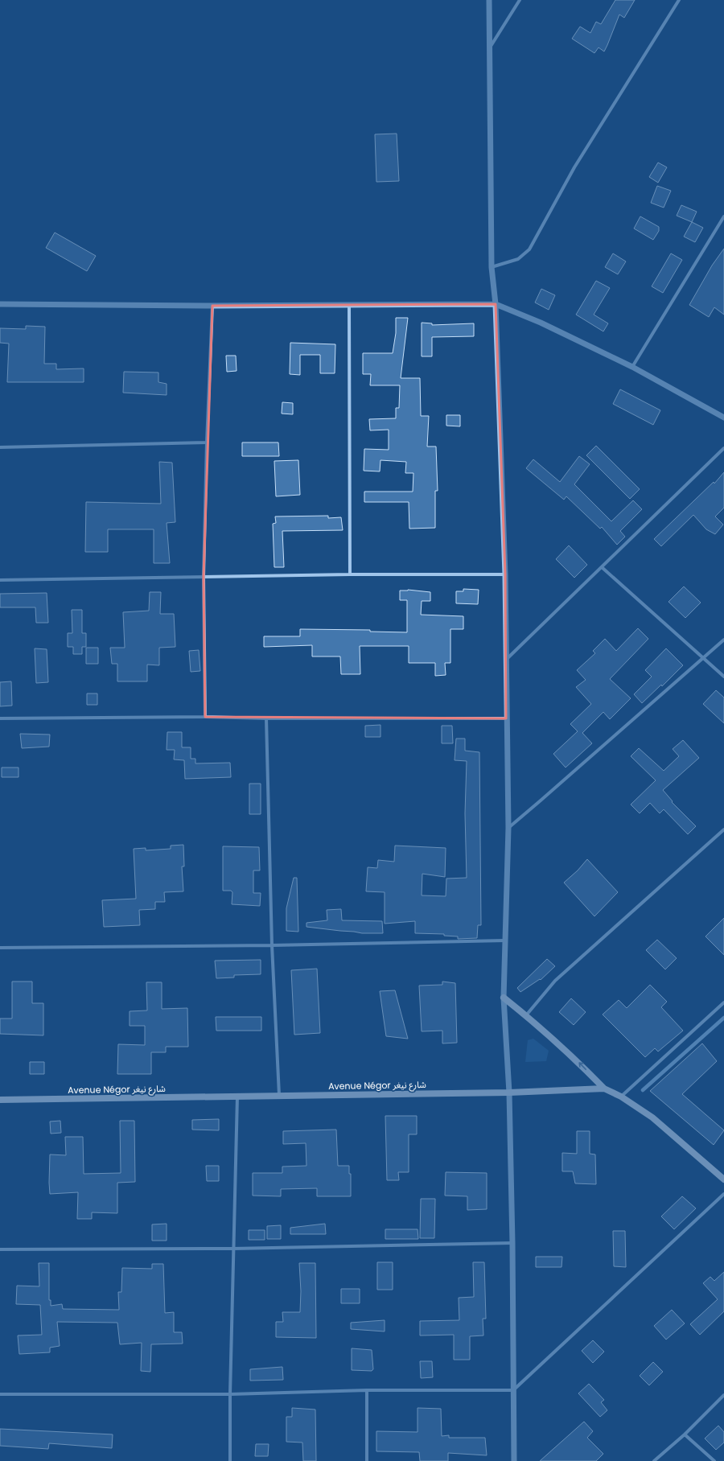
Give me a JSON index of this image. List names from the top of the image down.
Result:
{
  "streets": {
    "main road": ["Avenue Négor شارع نيغر"]
  }
}
